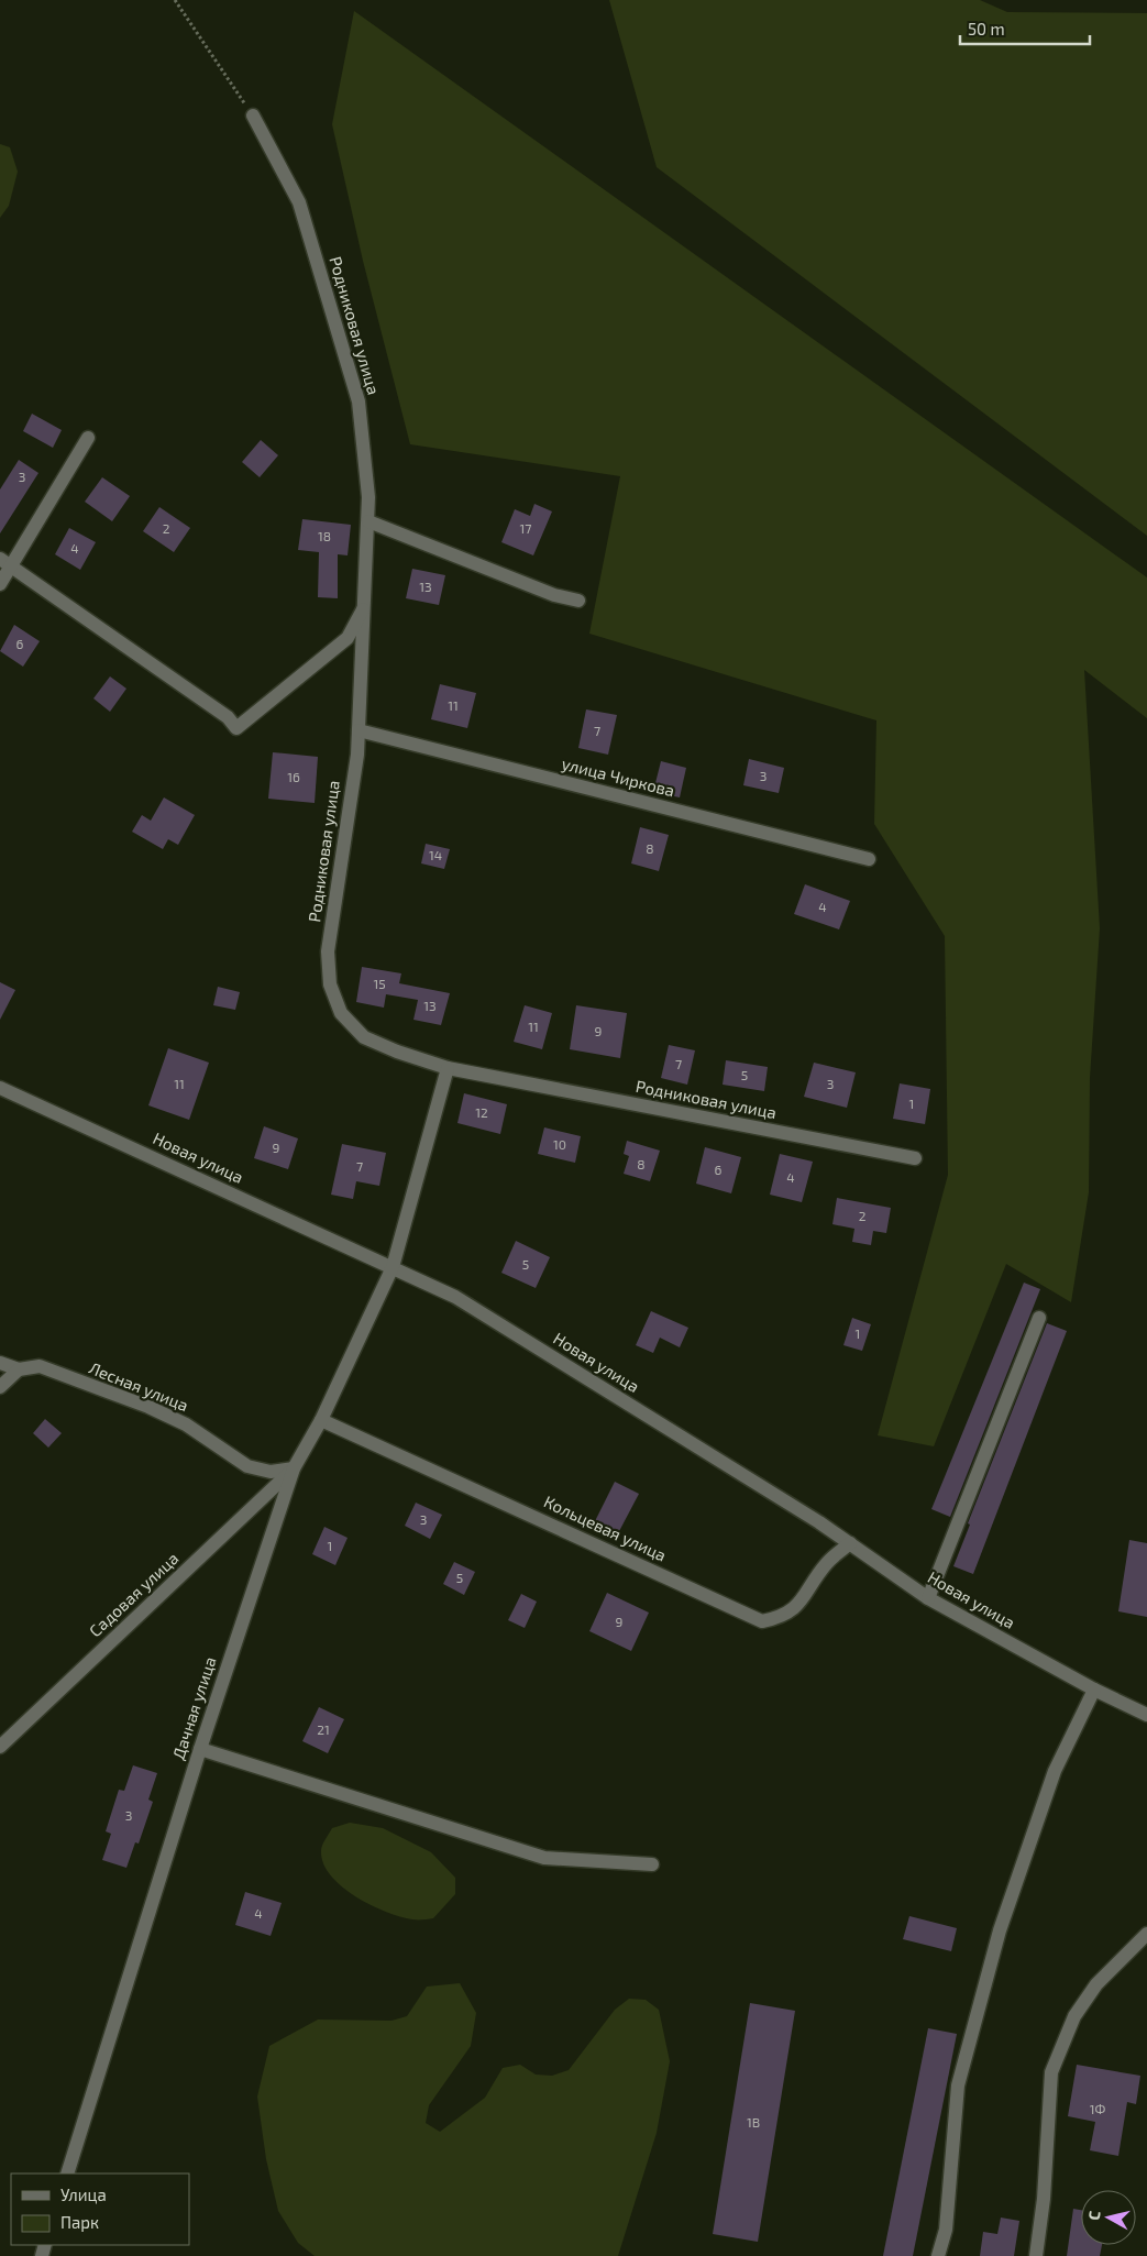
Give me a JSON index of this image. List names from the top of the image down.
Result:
{
  "streets": {
    "street": [
      "Родниковая улица",
      "улица Чиркова",
      "Новая улица",
      "Лесная улица",
      "Кольцевая улица",
      "Садовая улица",
      "Дачная улица"
    ]
  },
  "crossings": [
    ["Родниковая улица", "улица Чиркова"],
    ["Родниковая улица", "Дачная улица"],
    ["Новая улица", "Кольцевая улица"],
    ["Новая улица", "Дачная улица"],
    ["Лесная улица", "Садовая улица"],
    ["Лесная улица", "Дачная улица"],
    ["Кольцевая улица", "Дачная улица"],
    ["Садовая улица", "Дачная улица"]
  ],
  "house_numbers": [
    "3",
    "2",
    "17",
    "18",
    "4",
    "13",
    "6",
    "11",
    "7",
    "3",
    "16",
    "8",
    "14",
    "4",
    "15",
    "13",
    "11",
    "9",
    "7",
    "5",
    "11",
    "3",
    "1",
    "12",
    "10",
    "9",
    "8",
    "7",
    "6",
    "4",
    "2",
    "5",
    "1",
    "3",
    "1",
    "5",
    "9",
    "21",
    "3",
    "4",
    "1Ф",
    "1В"
  ],
  "legend": ["Улица", "Парк"],
  "scale_bar": "50 m",
  "north": "left"
}
